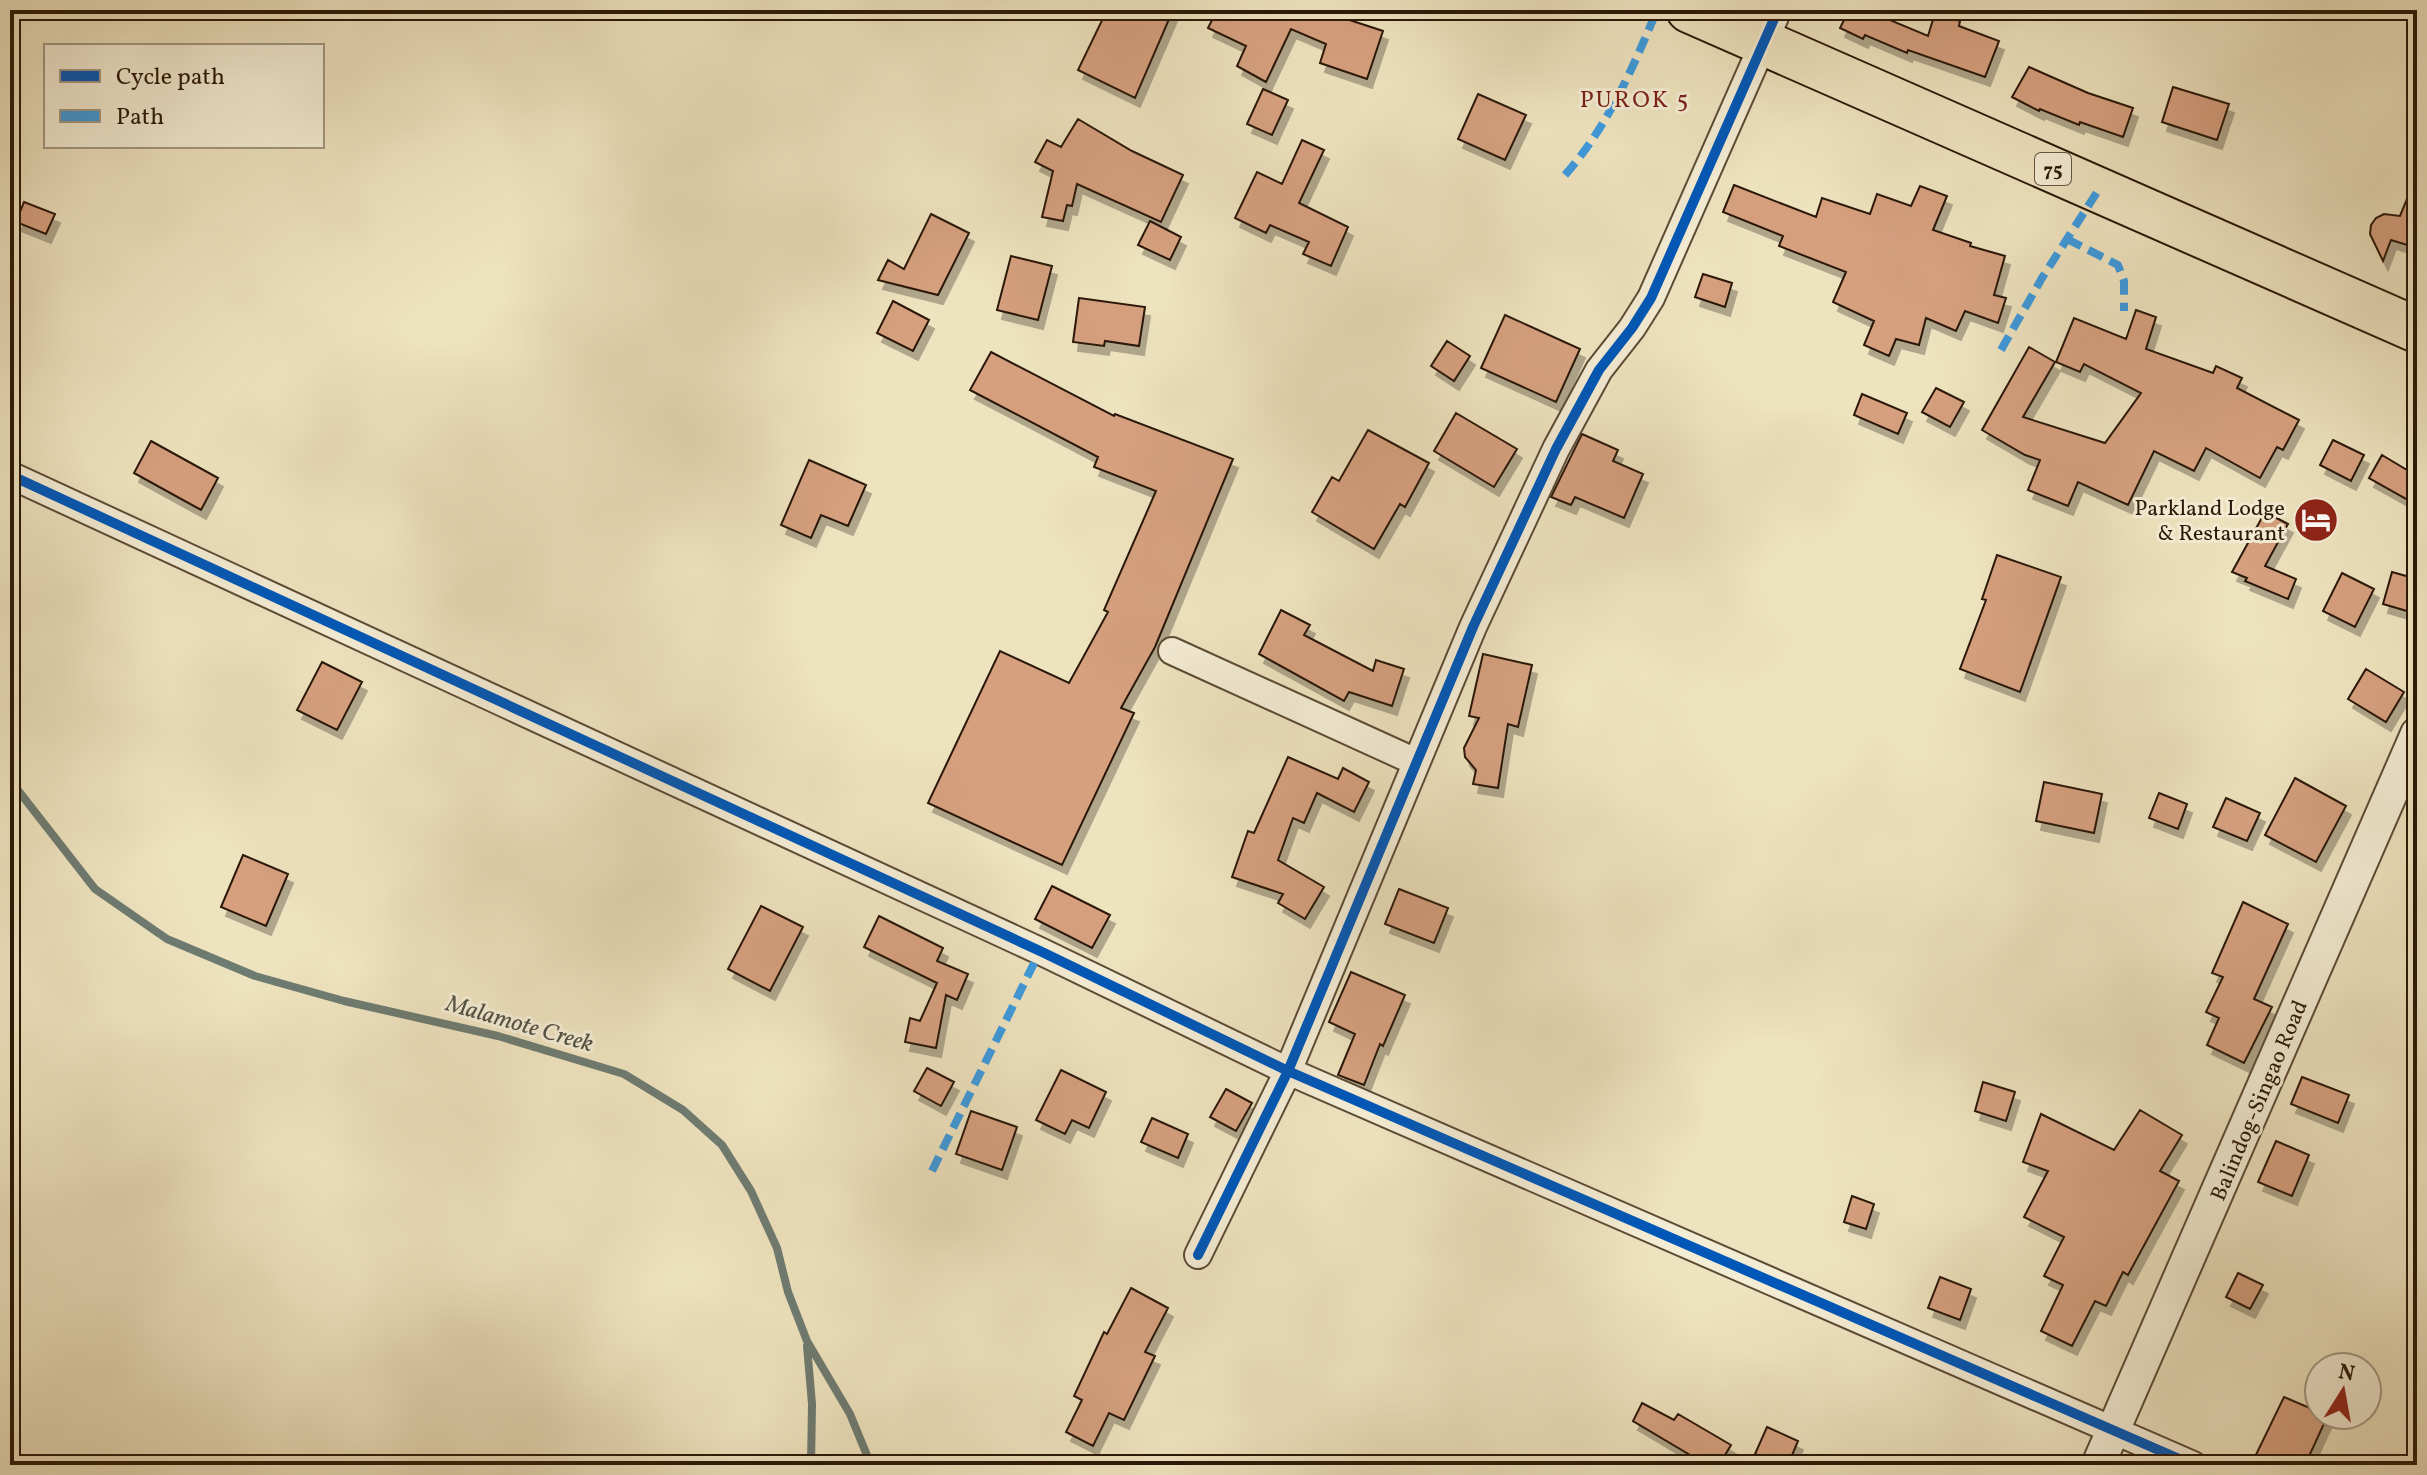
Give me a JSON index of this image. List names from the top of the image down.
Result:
{
  "streets": {
    "highway": ["75"],
    "street": ["Balindog-Singao Road"]
  },
  "districts": ["PUROK 5"],
  "water": ["Malamote Creek"],
  "places": {
    "hotel": ["Parkland Lodge & Restaurant"]
  },
  "legend": ["Cycle path", "Path"],
  "north": "top"
}
